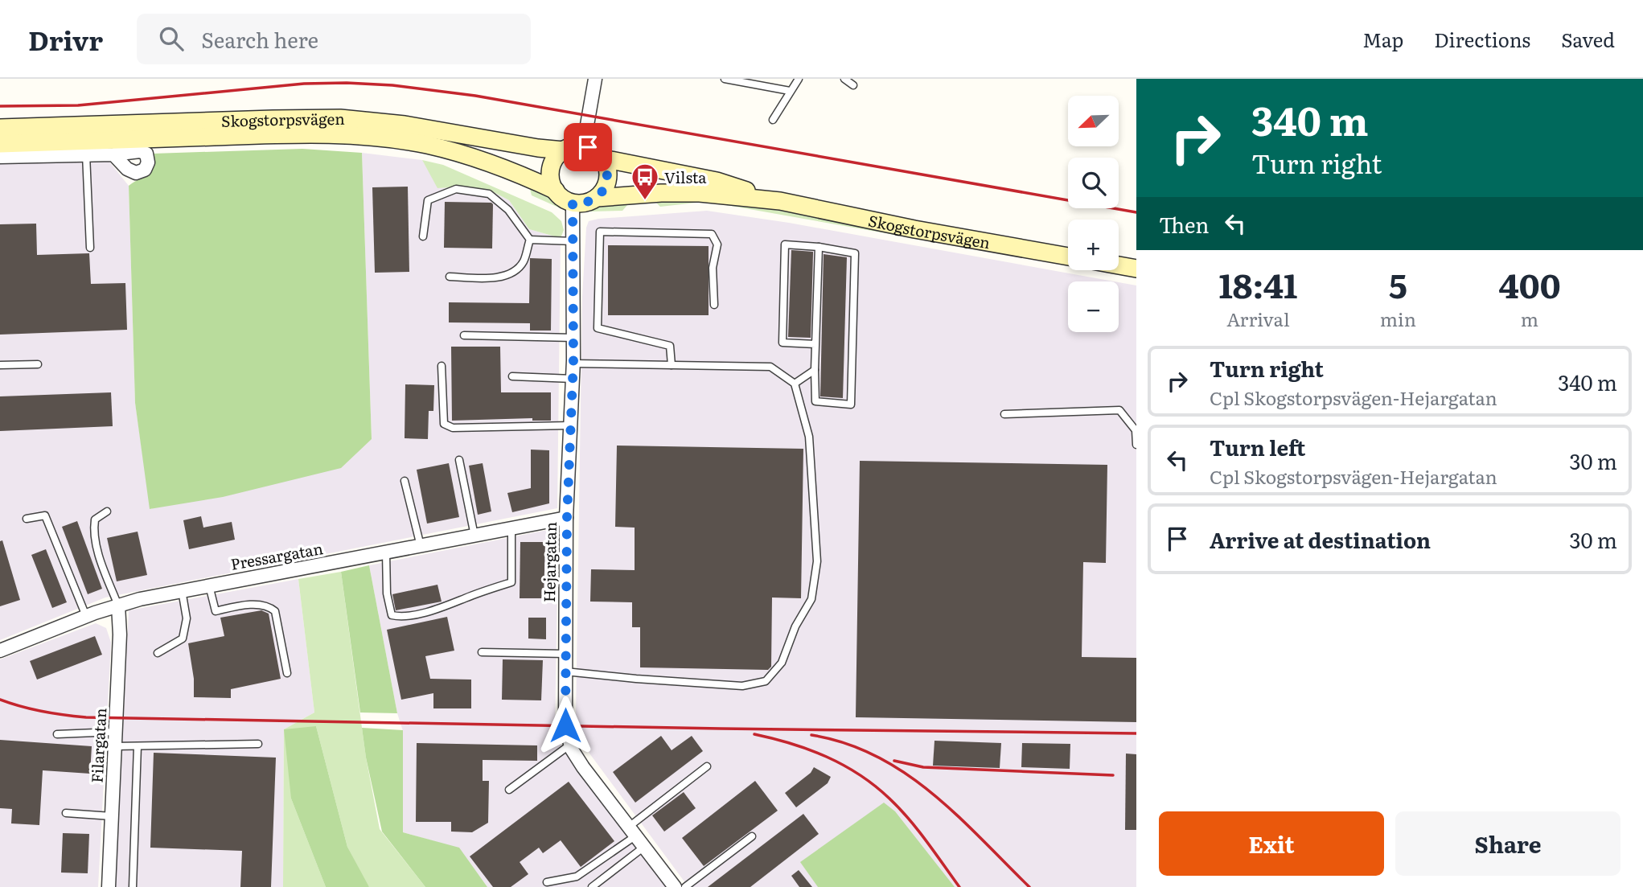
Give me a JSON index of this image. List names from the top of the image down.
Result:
{
  "streets": {
    "main road": ["Skogstorpsvägen"],
    "street": ["Pressargatan", "Hejargatan", "Filargatan"]
  },
  "crossings": [
    ["Skogstorpsvägen", "Hejargatan"],
    ["Pressargatan", "Hejargatan"],
    ["Pressargatan", "Filargatan"]
  ],
  "places": {
    "bus stop": ["Vilsta"]
  },
  "north": "bottom left",
  "page": {
    "header": "Drivr",
    "search": "Search here",
    "nav": ["Map", "Directions", "Saved"],
    "turn": ["340 m", "Turn right"],
    "map_buttons": ["+", "−"],
    "then": "Then",
    "eta": [
      "18:41",
      "Arrival",
      "5",
      "min",
      "400",
      "m"
    ],
    "list": [
      {
        "name": "Turn right",
        "note": "Cpl Skogstorpsvägen-Hejargatan",
        "value": "340 m"
      },
      {
        "name": "Turn left",
        "note": "Cpl Skogstorpsvägen-Hejargatan",
        "value": "30 m"
      },
      {
        "name": "Arrive at destination",
        "value": "30 m"
      }
    ],
    "buttons": ["Exit", "Share"]
  }
}
